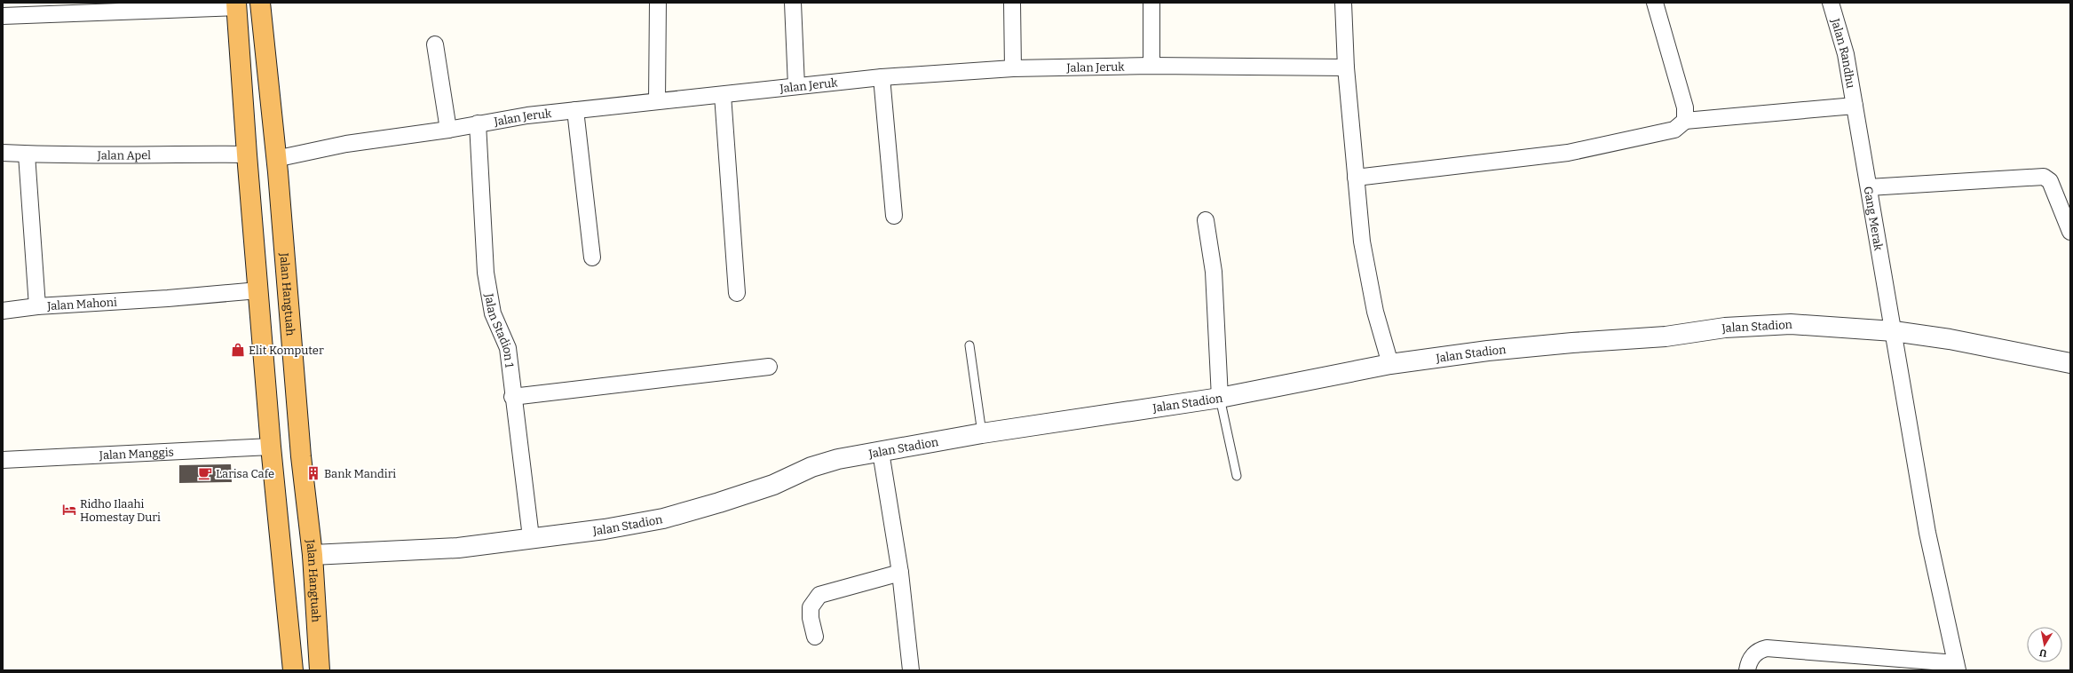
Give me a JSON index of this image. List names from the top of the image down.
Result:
{
  "streets": {
    "highway": ["Jalan Hangtuah"],
    "street": [
      "Jalan Randhu",
      "Jalan Jeruk",
      "Jalan Apel",
      "Gang Merak",
      "Jalan Mahoni",
      "Jalan Stadion",
      "Jalan Stadion 1",
      "Jalan Manggis"
    ]
  },
  "crossings": [
    ["Jalan Randhu", "Gang Merak"],
    ["Jalan Jeruk", "Jalan Hangtuah"],
    ["Jalan Jeruk", "Jalan Stadion 1"],
    ["Jalan Apel", "Jalan Mahoni"],
    ["Gang Merak", "Jalan Stadion"],
    ["Jalan Hangtuah", "Jalan Stadion"],
    ["Jalan Stadion", "Jalan Stadion 1"]
  ],
  "places": {
    "shop": ["Elit Komputer"],
    "cafe": ["Larisa Cafe"],
    "building": ["Bank Mandiri"],
    "hotel": ["Ridho Ilaahi Homestay Duri"]
  },
  "north": "bottom"
}
